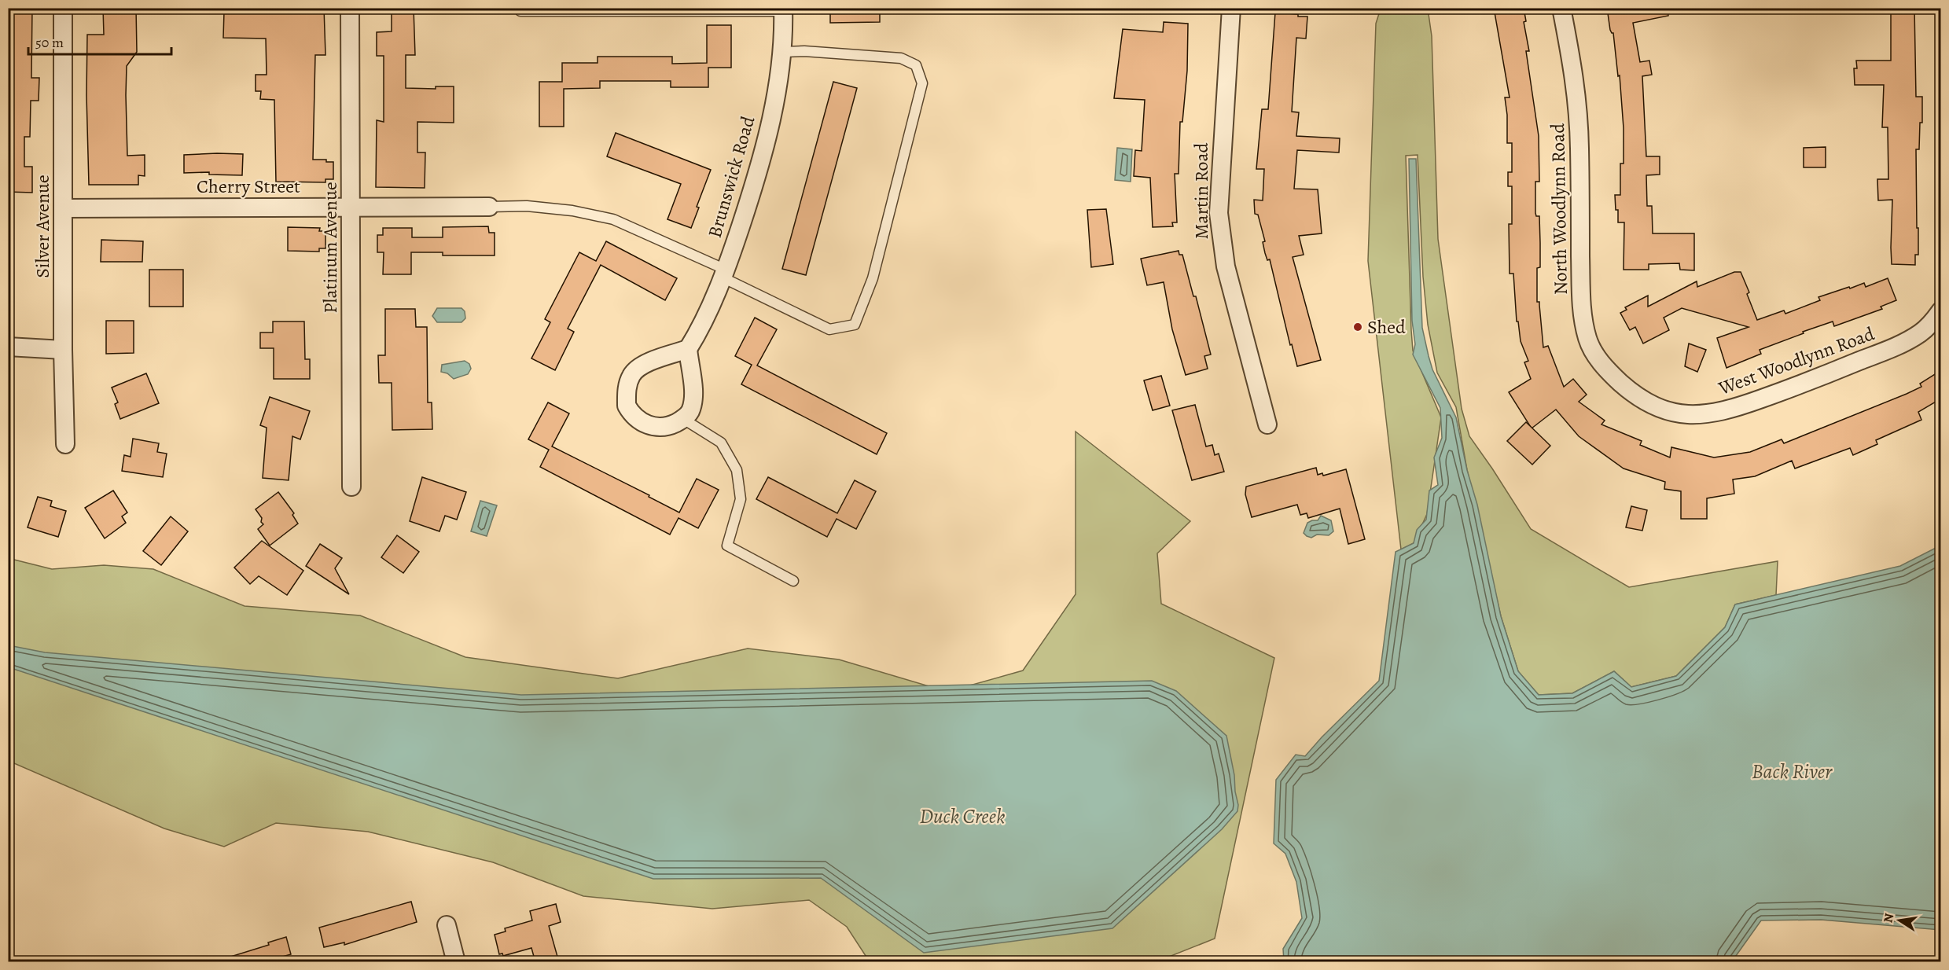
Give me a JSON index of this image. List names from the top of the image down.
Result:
{
  "streets": {
    "street": [
      "Brunswick Road",
      "Cherry Street",
      "Martin Road",
      "North Woodlynn Road",
      "Silver Avenue",
      "Platinum Avenue",
      "West Woodlynn Road"
    ]
  },
  "crossings": [
    ["Cherry Street", "Silver Avenue"],
    ["Cherry Street", "Platinum Avenue"],
    ["North Woodlynn Road", "West Woodlynn Road"]
  ],
  "water": ["Back River", "Duck Creek"],
  "places": ["Shed"],
  "scale_bar": "50 m",
  "north": "left"
}
